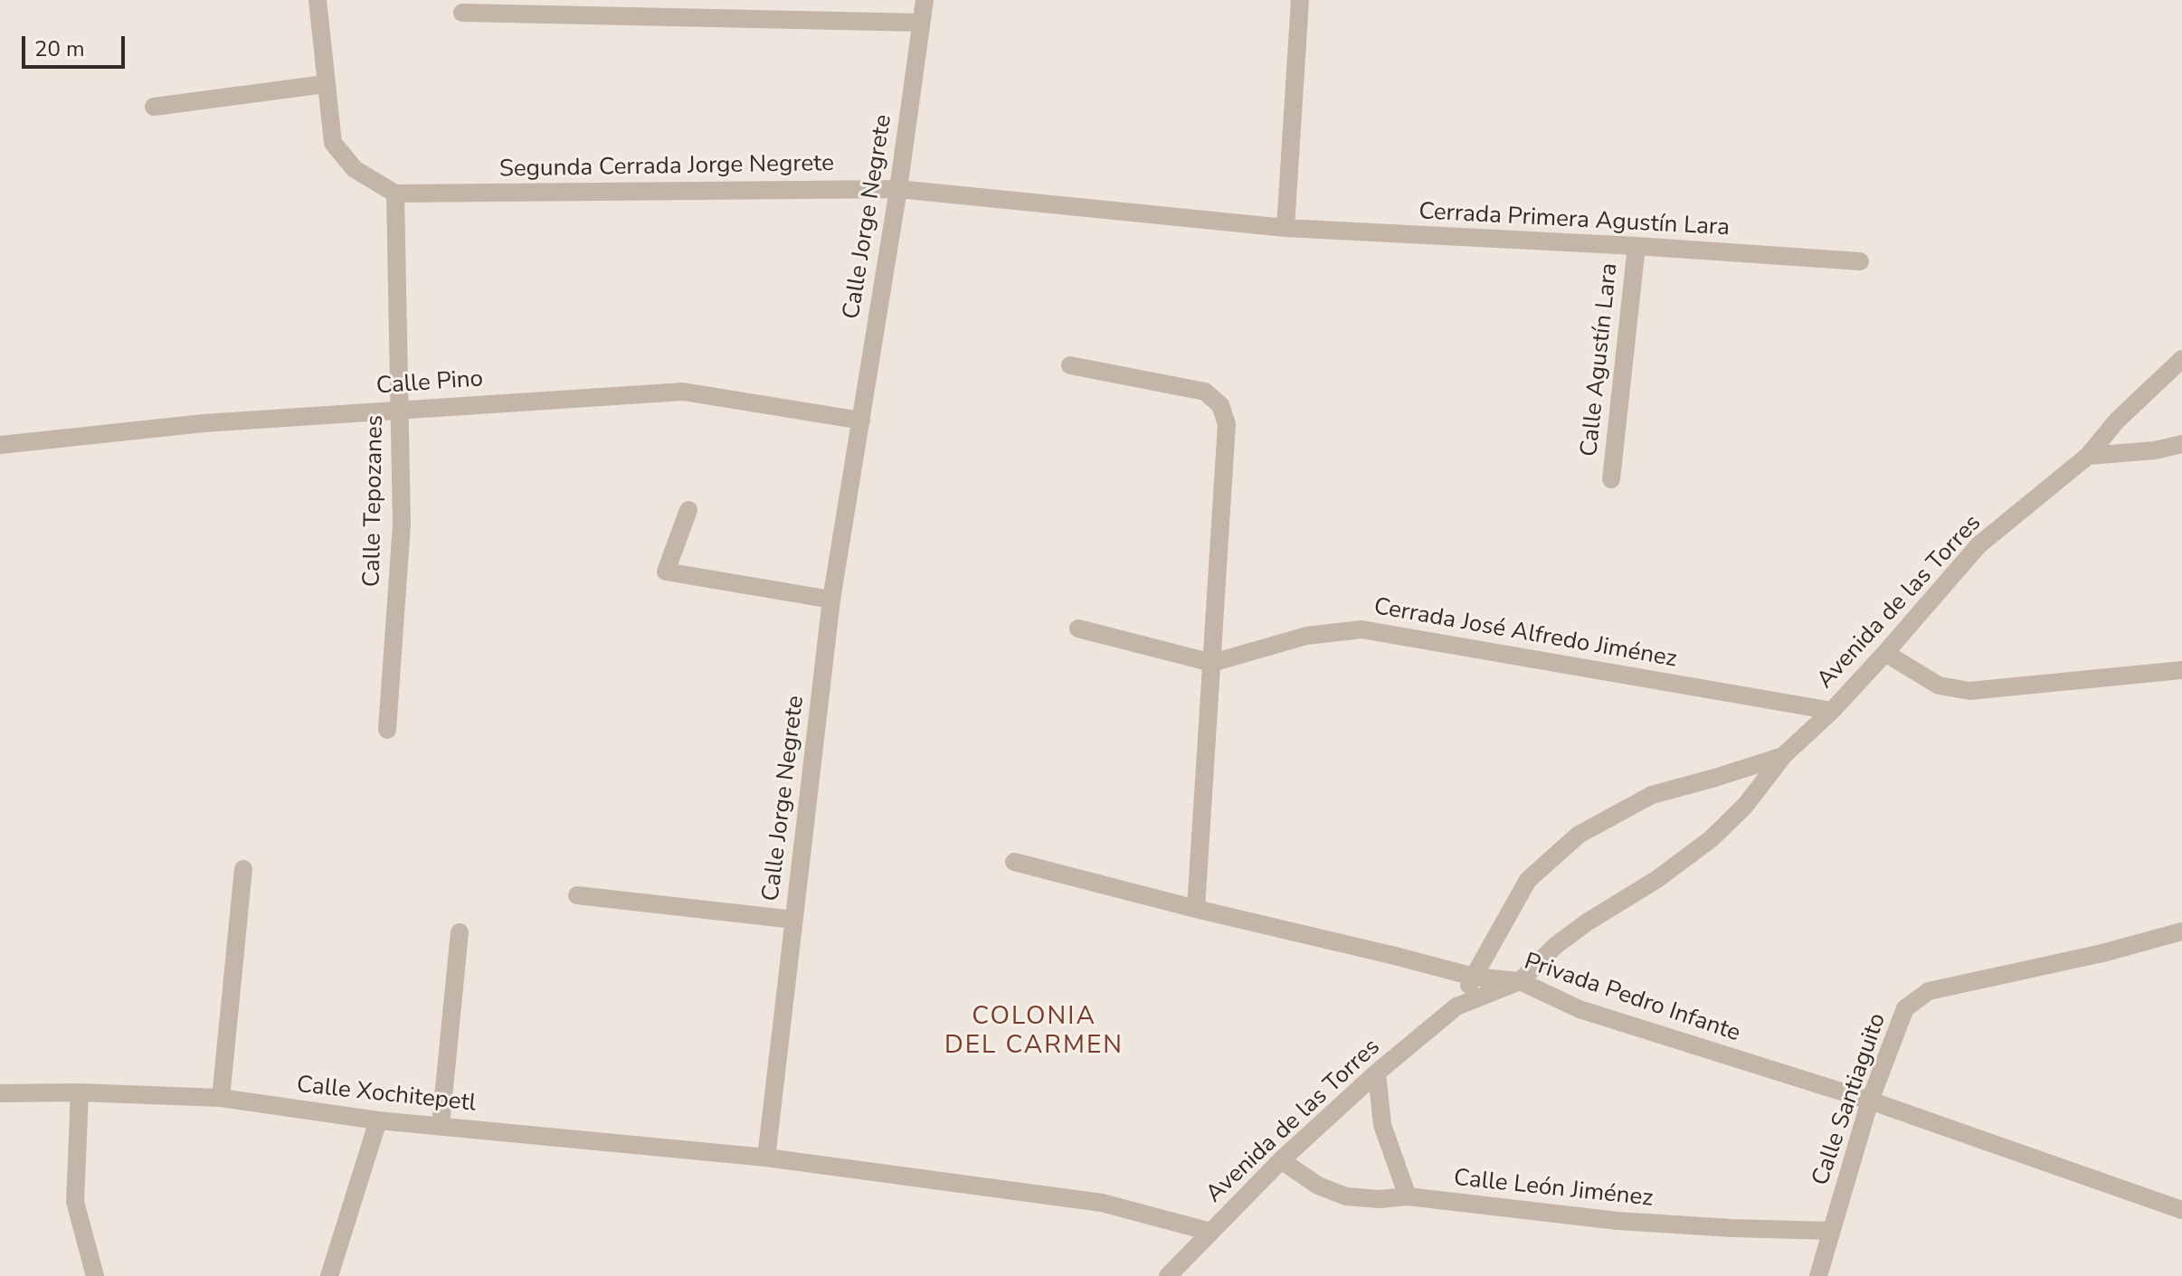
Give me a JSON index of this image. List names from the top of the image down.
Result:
{
  "streets": {
    "street": [
      "Segunda Cerrada Jorge Negrete",
      "Calle Jorge Negrete",
      "Cerrada Primera Agustín Lara",
      "Calle Agustín Lara",
      "Calle Pino",
      "Calle Tepozanes",
      "Avenida de las Torres",
      "Cerrada José Alfredo Jiménez",
      "Privada Pedro Infante",
      "Calle Xochitepetl",
      "Calle Santiaguito",
      "Calle León Jiménez"
    ]
  },
  "crossings": [
    ["Segunda Cerrada Jorge Negrete", "Calle Jorge Negrete"],
    ["Segunda Cerrada Jorge Negrete", "Cerrada Primera Agustín Lara"],
    ["Segunda Cerrada Jorge Negrete", "Calle Tepozanes"],
    ["Calle Jorge Negrete", "Calle Pino"],
    ["Calle Jorge Negrete", "Calle Xochitepetl"],
    ["Cerrada Primera Agustín Lara", "Calle Agustín Lara"],
    ["Calle Pino", "Calle Tepozanes"],
    ["Avenida de las Torres", "Cerrada José Alfredo Jiménez"],
    ["Avenida de las Torres", "Privada Pedro Infante"],
    ["Avenida de las Torres", "Calle León Jiménez"],
    ["Privada Pedro Infante", "Calle Santiaguito"],
    ["Calle Santiaguito", "Calle León Jiménez"]
  ],
  "districts": ["COLONIA DEL CARMEN"],
  "scale_bar": "20 m"
}
